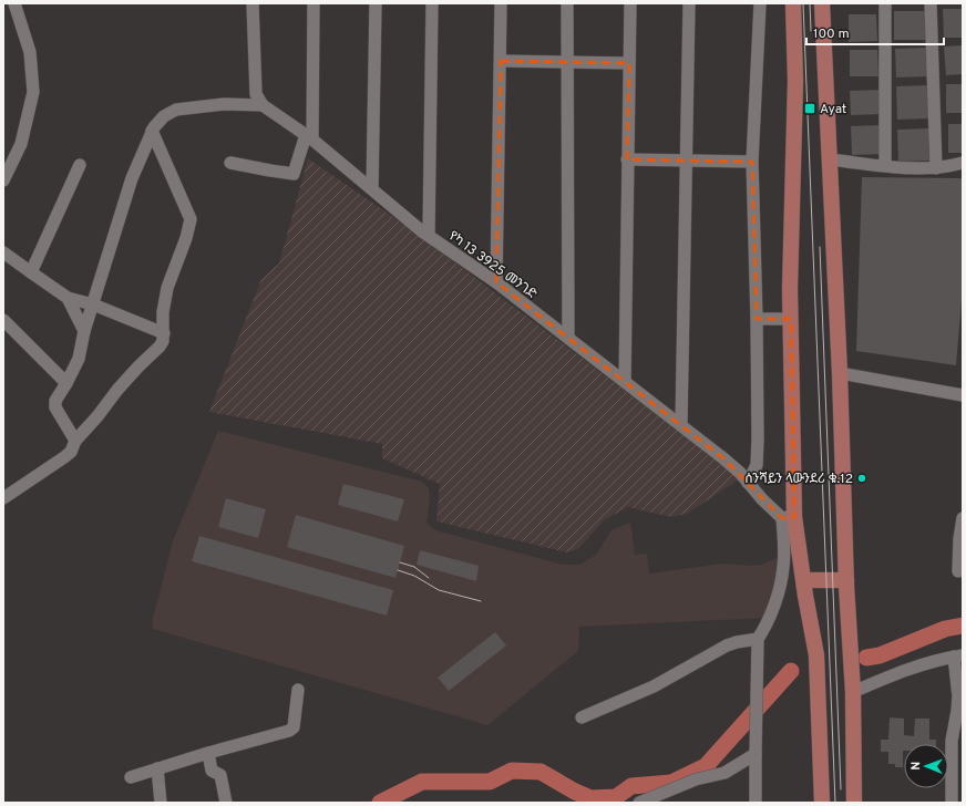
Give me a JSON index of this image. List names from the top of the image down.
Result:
{
  "streets": {
    "street": ["የካ 13 3925 መንገድ"]
  },
  "places": {
    "transit": ["Ayat"],
    "other": ["ሰንሻይን ላውንደሪ ቁ.12"]
  },
  "scale_bar": "100 m",
  "north": "left"
}
